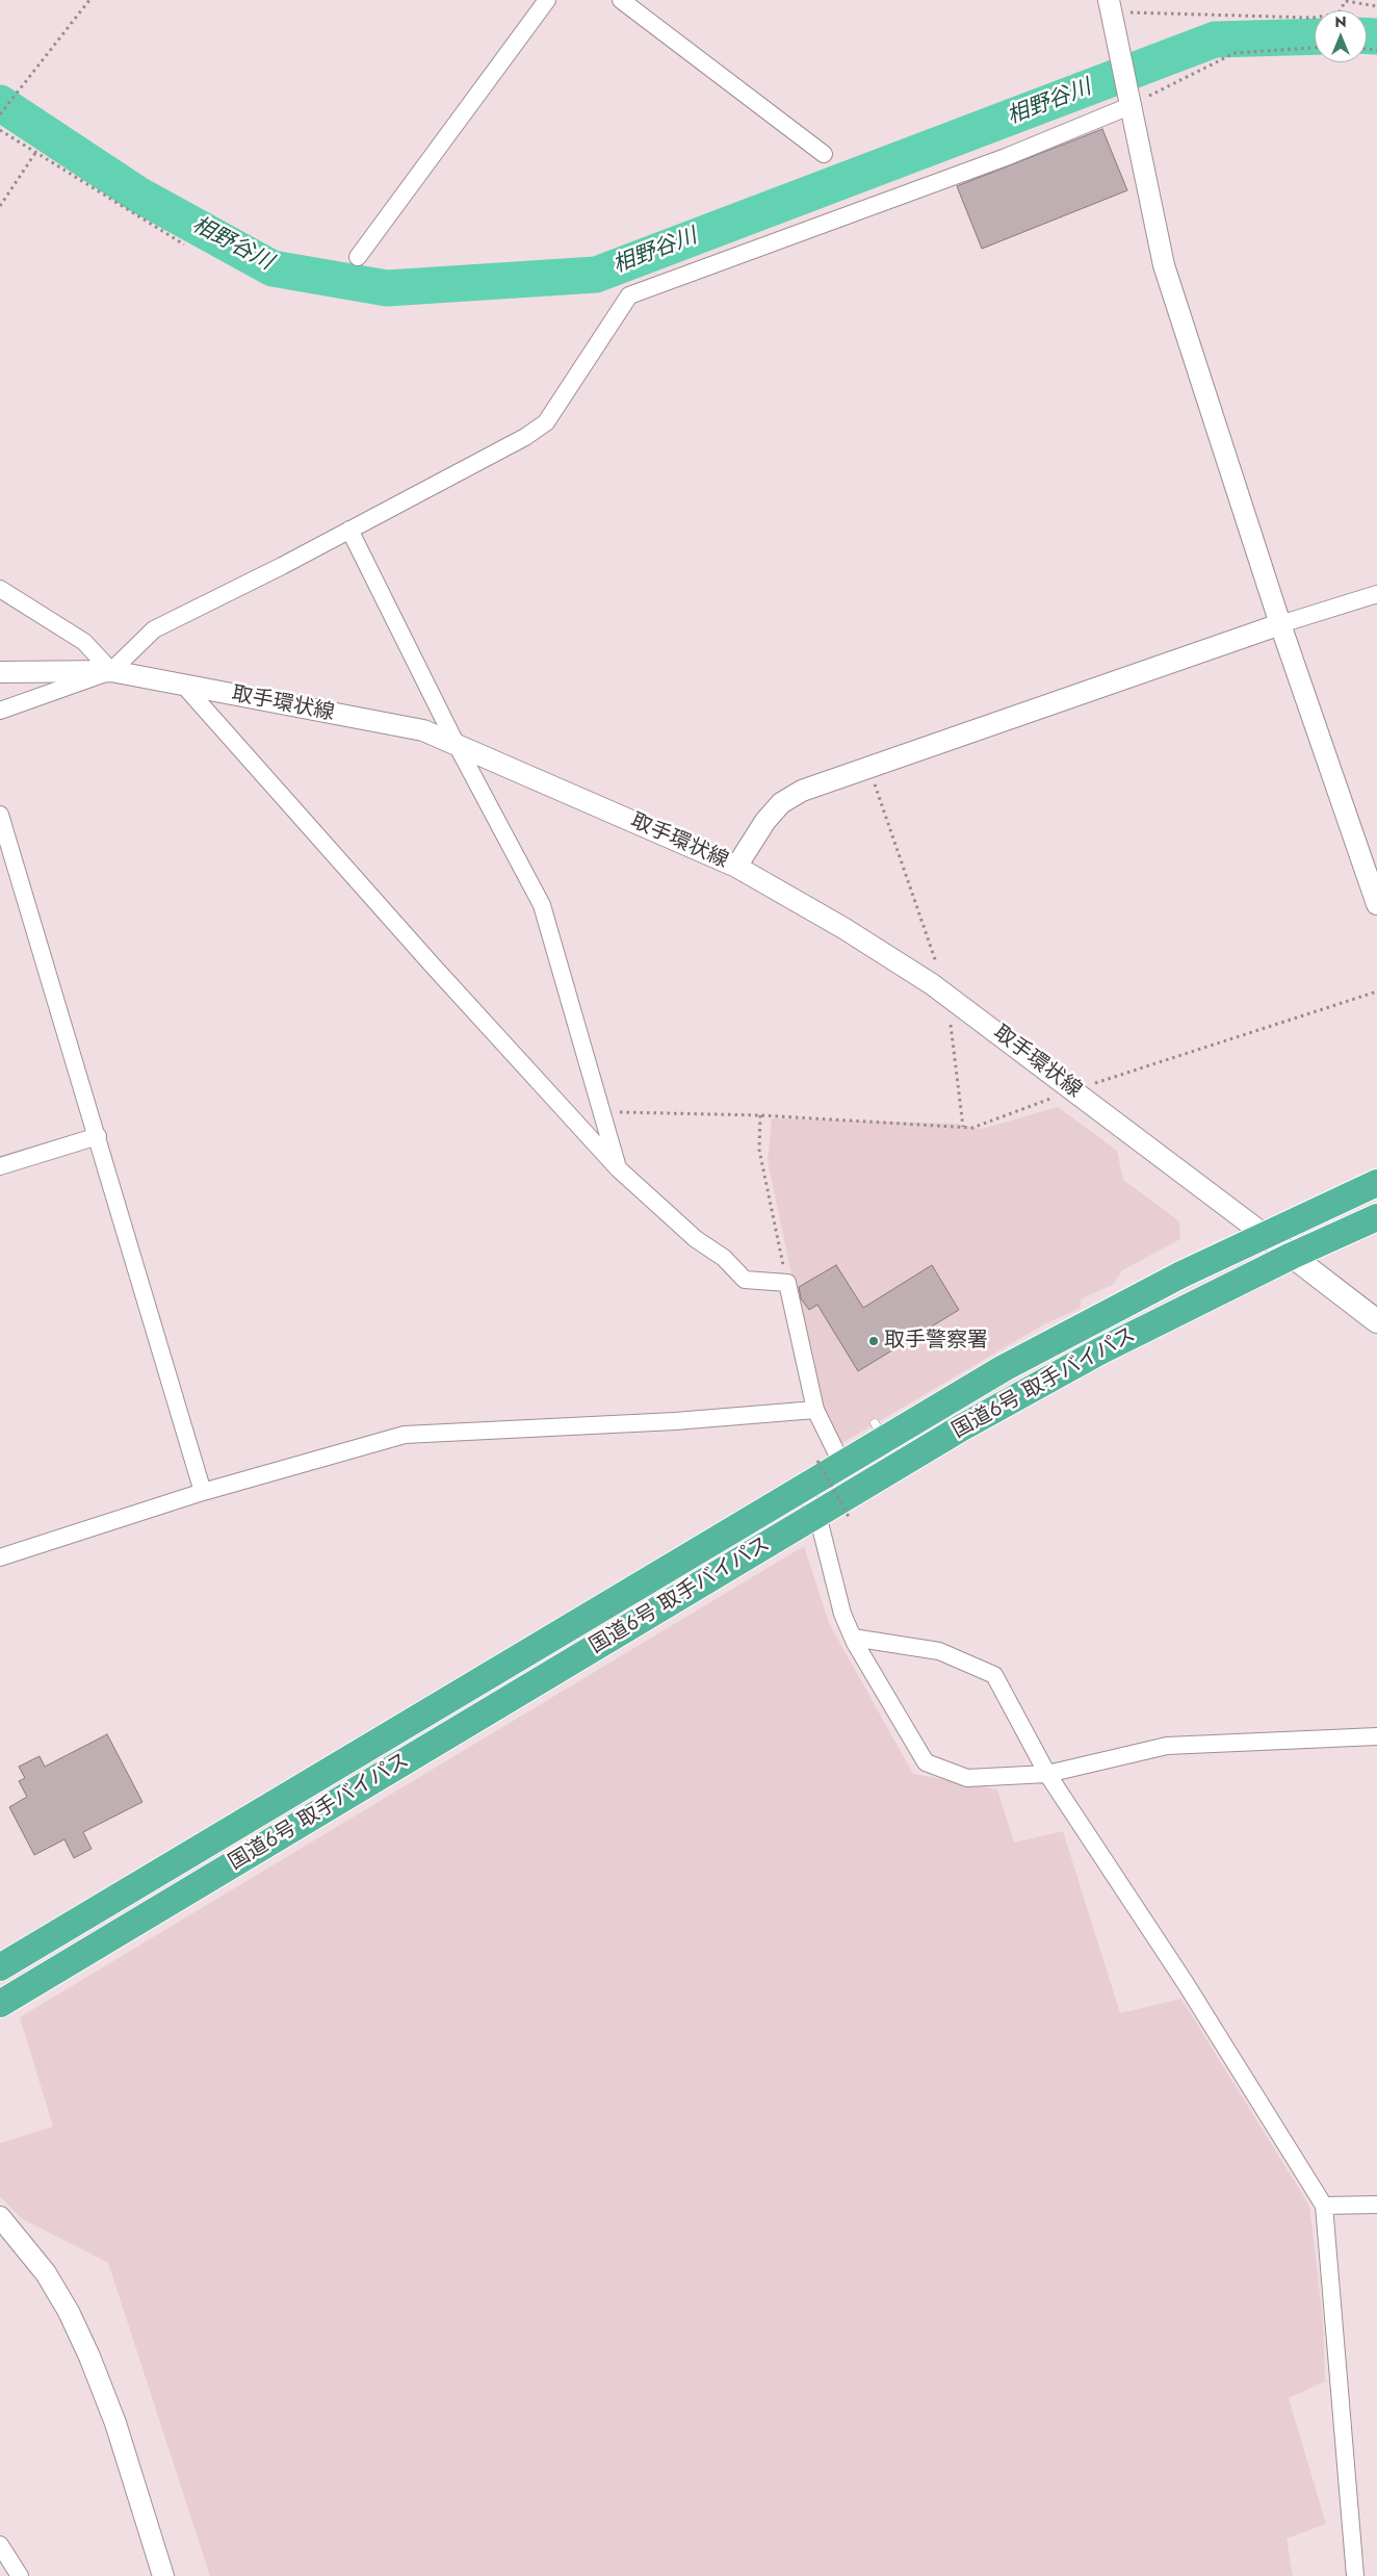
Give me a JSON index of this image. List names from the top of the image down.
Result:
{
  "streets": {
    "highway": ["国道6号 取手バイパス"],
    "street": ["取手環状線"]
  },
  "crossings": [
    ["取手環状線", "国道6号 取手バイパス"]
  ],
  "water": ["相野谷川"],
  "places": ["取手警察署"],
  "north": "top"
}
